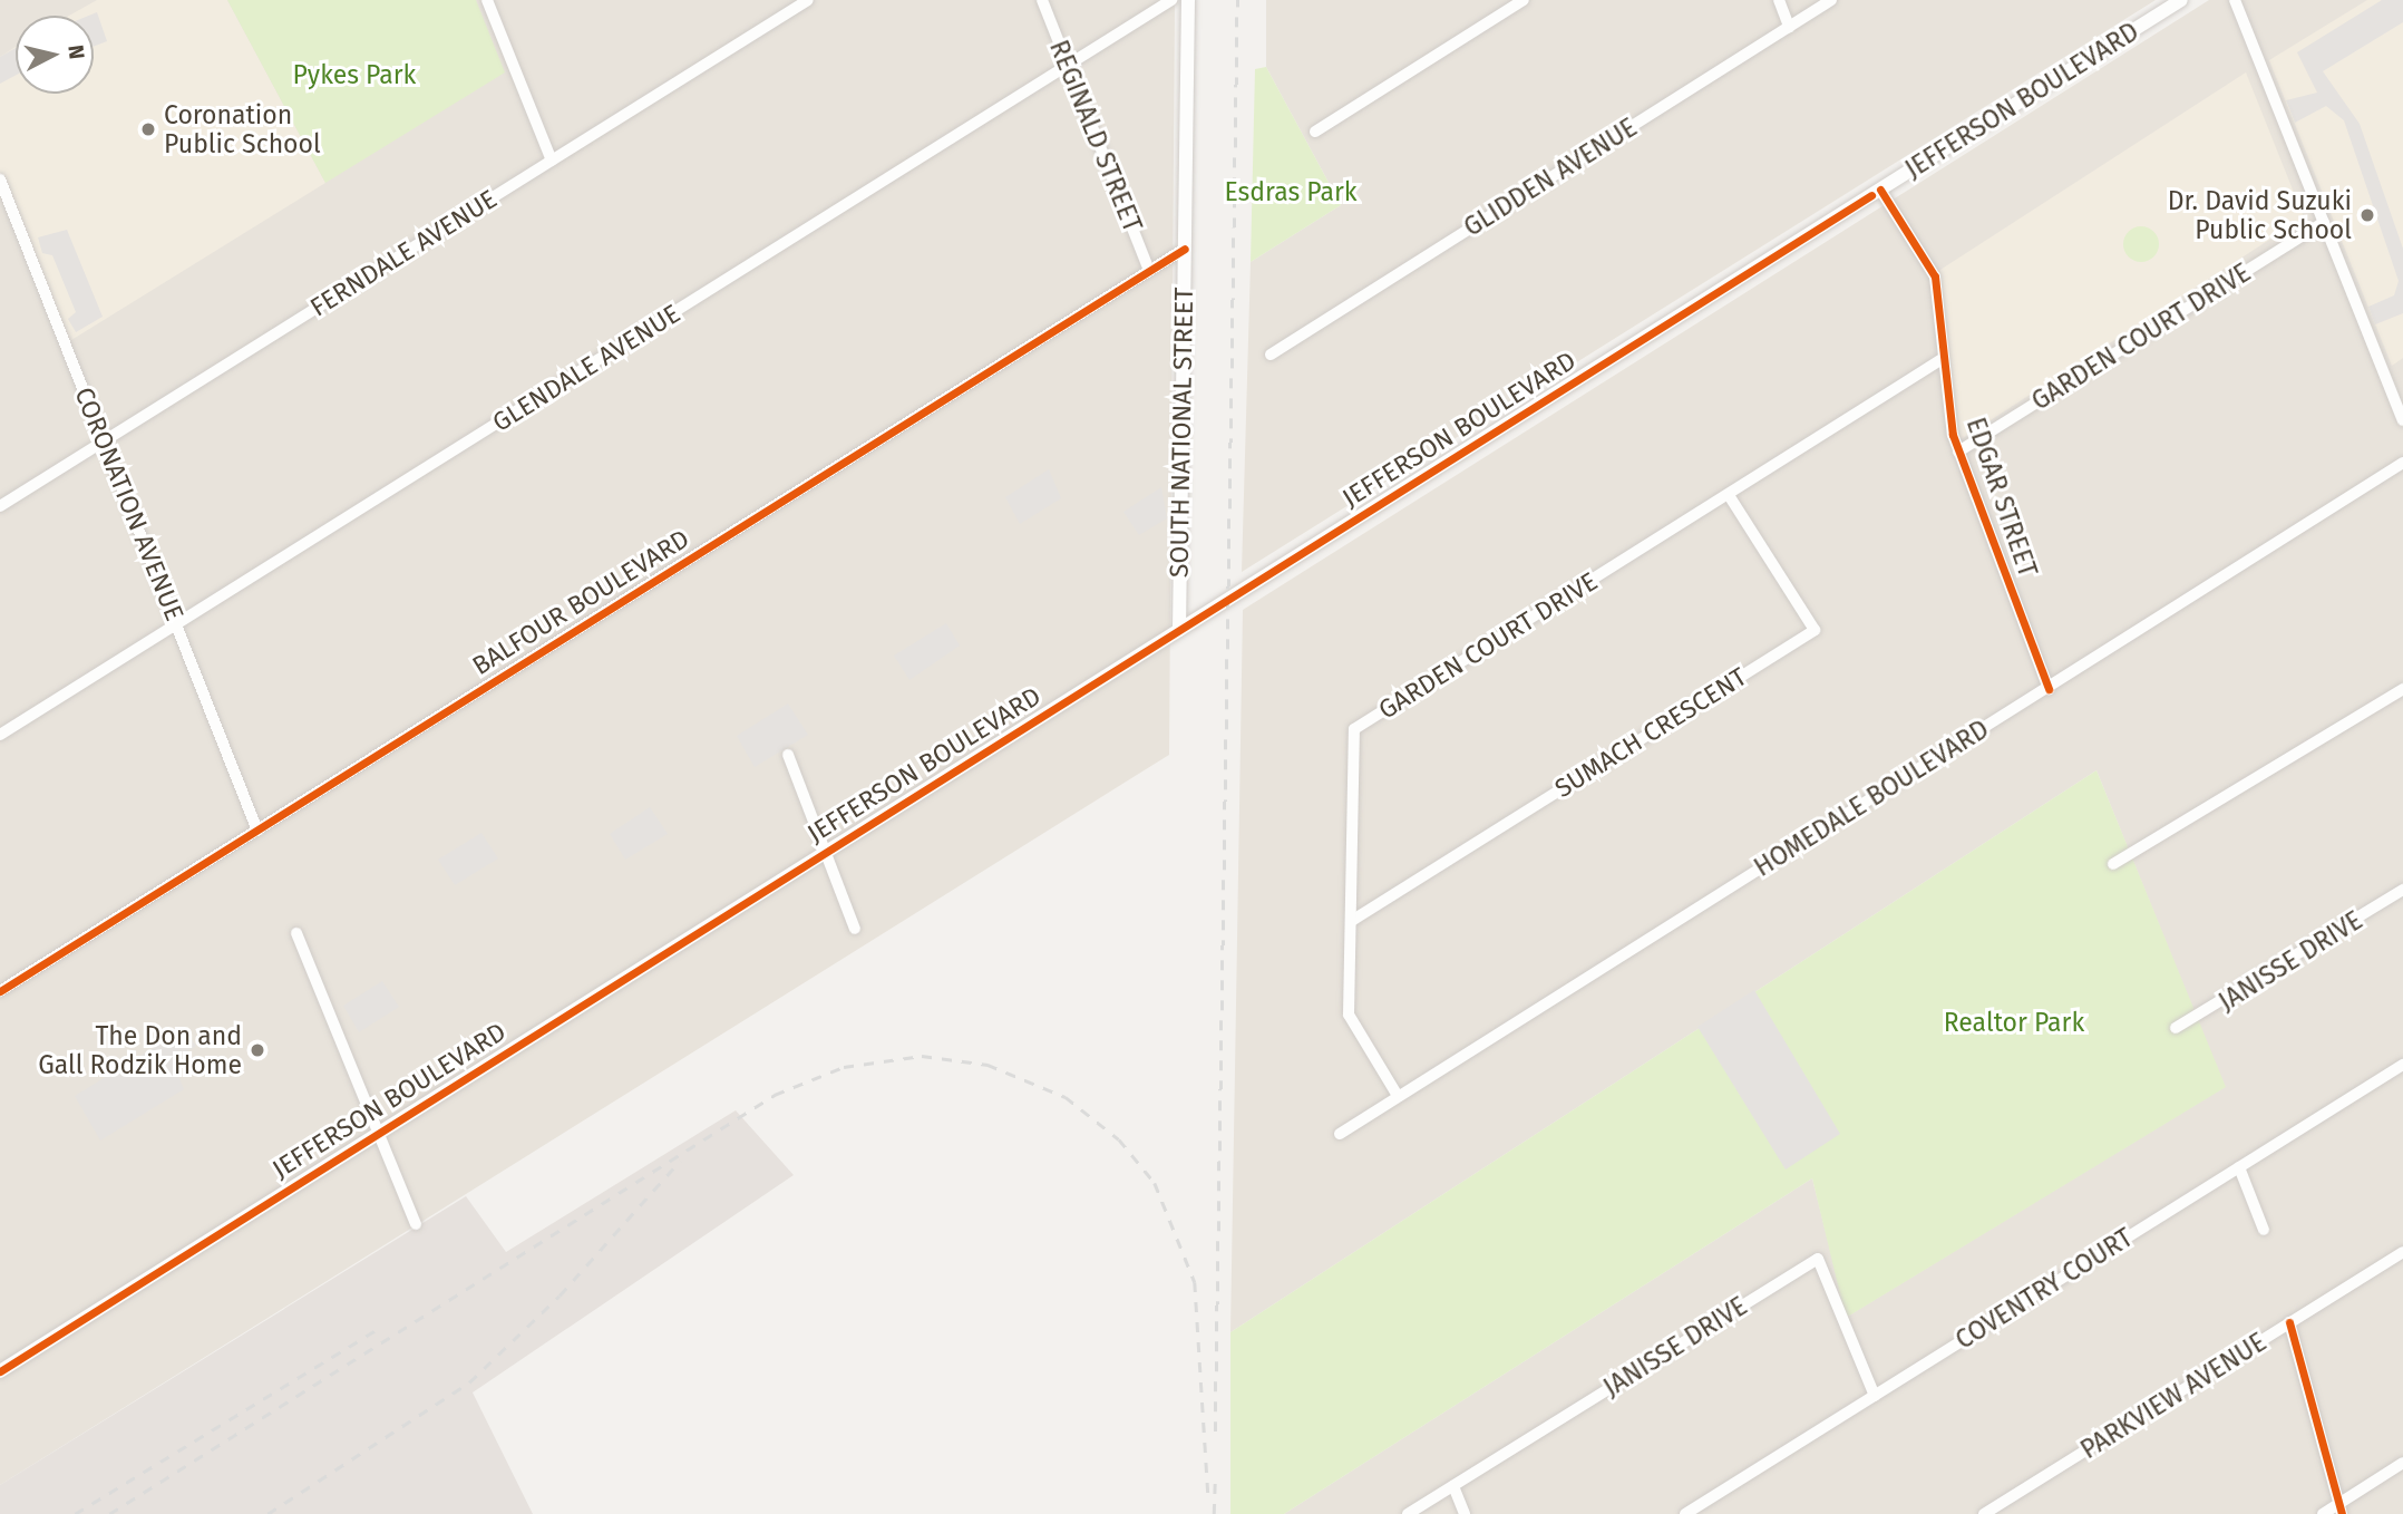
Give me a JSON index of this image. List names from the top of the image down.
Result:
{
  "streets": {
    "street": [
      "JEFFERSON BOULEVARD",
      "REGINALD STREET",
      "GLIDDEN AVENUE",
      "FERNDALE AVENUE",
      "GARDEN COURT DRIVE",
      "GLENDALE AVENUE",
      "SOUTH NATIONAL STREET",
      "EDGAR STREET",
      "CORONATION AVENUE",
      "BALFOUR BOULEVARD",
      "SUMACH CRESCENT",
      "HOMEDALE BOULEVARD",
      "JANISSE DRIVE",
      "COVENTRY COURT",
      "PARKVIEW AVENUE"
    ]
  },
  "crossings": [
    ["JEFFERSON BOULEVARD", "SOUTH NATIONAL STREET"],
    ["JEFFERSON BOULEVARD", "EDGAR STREET"],
    ["REGINALD STREET", "GLENDALE AVENUE"],
    ["REGINALD STREET", "BALFOUR BOULEVARD"],
    ["FERNDALE AVENUE", "CORONATION AVENUE"],
    ["GARDEN COURT DRIVE", "EDGAR STREET"],
    ["GARDEN COURT DRIVE", "SUMACH CRESCENT"],
    ["GARDEN COURT DRIVE", "HOMEDALE BOULEVARD"],
    ["GLENDALE AVENUE", "CORONATION AVENUE"],
    ["SOUTH NATIONAL STREET", "BALFOUR BOULEVARD"],
    ["EDGAR STREET", "HOMEDALE BOULEVARD"],
    ["CORONATION AVENUE", "BALFOUR BOULEVARD"],
    ["JANISSE DRIVE", "COVENTRY COURT"]
  ],
  "parks": ["Pykes Park", "Esdras Park", "Realtor Park"],
  "places": ["Coronation Public School", "Dr. David Suzuki Public School", "The Don and Gall Rodzik Home"],
  "north": "right"
}
